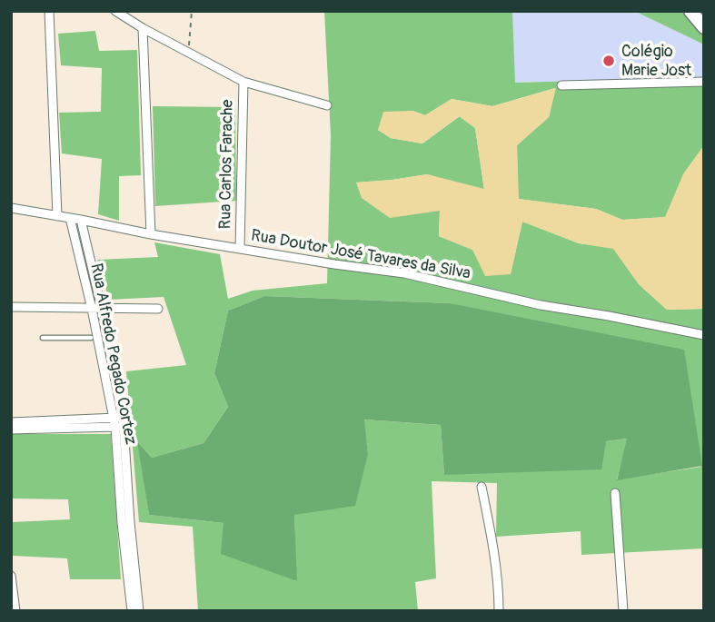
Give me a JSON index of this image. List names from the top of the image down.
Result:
{
  "streets": {
    "street": ["Rua Carlos Farache", "Rua Doutor José Tavares da Silva", "Rua Alfredo Pegado Cortez"]
  },
  "crossings": [
    ["Rua Carlos Farache", "Rua Doutor José Tavares da Silva"],
    ["Rua Doutor José Tavares da Silva", "Rua Alfredo Pegado Cortez"]
  ],
  "places": ["Colégio Marie Jost"]
}
